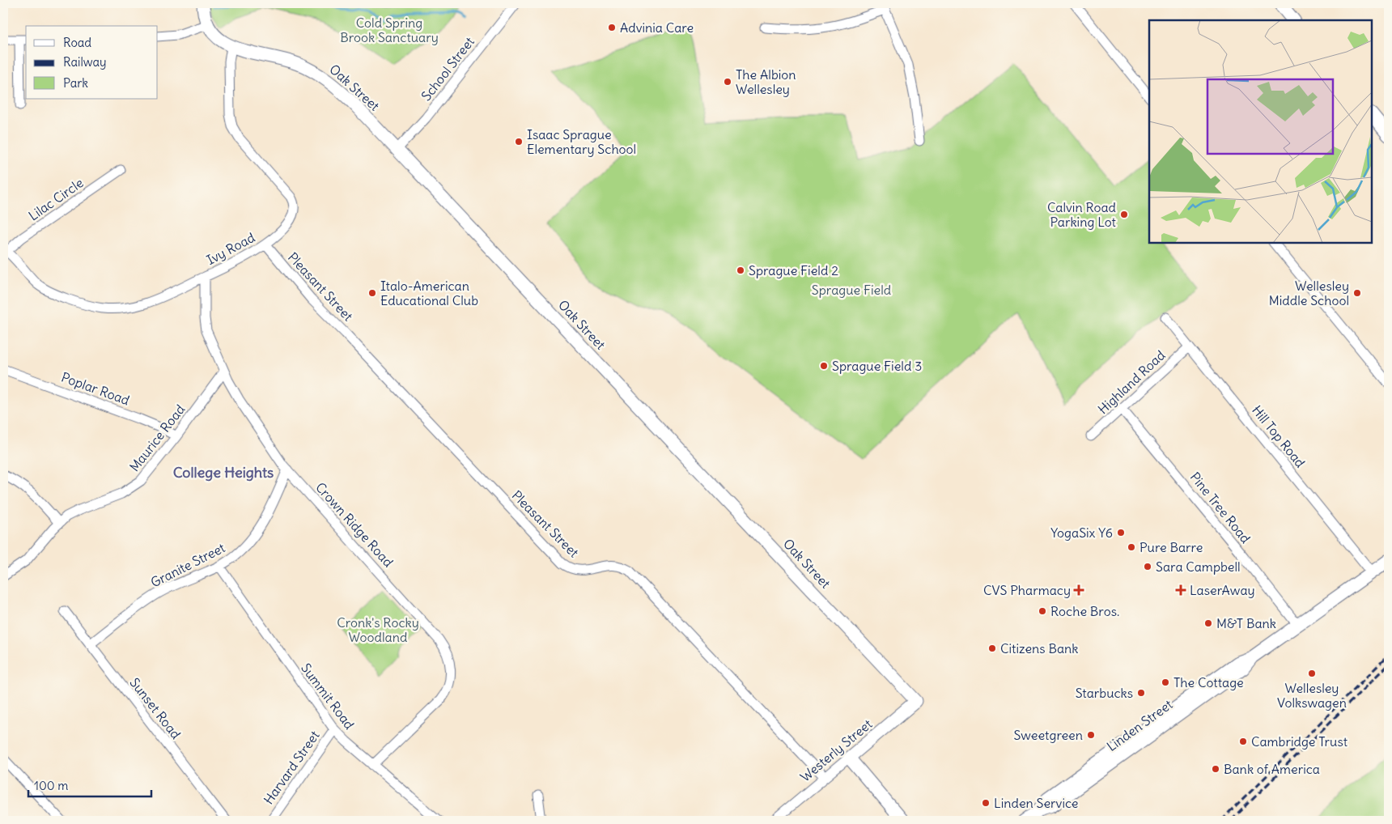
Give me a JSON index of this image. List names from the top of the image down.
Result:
{
  "streets": {
    "street": [
      "School Street",
      "Oak Street",
      "Lilac Circle",
      "Ivy Road",
      "Pleasant Street",
      "Highland Road",
      "Poplar Road",
      "Hill Top Road",
      "Maurice Road",
      "Pine Tree Road",
      "Crown Ridge Road",
      "Granite Street",
      "Summit Road",
      "Sunset Road",
      "Linden Street",
      "Westerly Street",
      "Harvard Street"
    ]
  },
  "crossings": [
    ["School Street", "Oak Street"],
    ["Oak Street", "Ivy Road"],
    ["Oak Street", "Westerly Street"],
    ["Lilac Circle", "Ivy Road"],
    ["Ivy Road", "Pleasant Street"],
    ["Ivy Road", "Crown Ridge Road"],
    ["Pleasant Street", "Westerly Street"],
    ["Highland Road", "Hill Top Road"],
    ["Highland Road", "Pine Tree Road"],
    ["Poplar Road", "Maurice Road"],
    ["Hill Top Road", "Linden Street"],
    ["Maurice Road", "Crown Ridge Road"],
    ["Pine Tree Road", "Linden Street"],
    ["Crown Ridge Road", "Granite Street"],
    ["Crown Ridge Road", "Summit Road"],
    ["Granite Street", "Summit Road"],
    ["Granite Street", "Sunset Road"],
    ["Summit Road", "Harvard Street"]
  ],
  "districts": ["College Heights"],
  "parks": ["Cold Spring Brook Sanctuary", "Sprague Field", "Cronk's Rocky Woodland"],
  "places": {
    "other": [
      "Advinia Care",
      "The Albion Wellesley",
      "Isaac Sprague Elementary School",
      "Calvin Road Parking Lot",
      "Sprague Field 2",
      "Italo-American Educational Club",
      "Wellesley Middle School",
      "Sprague Field 3",
      "YogaSix Y6",
      "Pure Barre",
      "Sara Campbell",
      "Roche Bros.",
      "M&T Bank",
      "Citizens Bank",
      "Wellesley Volkswagen",
      "The Cottage",
      "Starbucks",
      "Sweetgreen",
      "Cambridge Trust",
      "Bank of America",
      "Linden Service"
    ],
    "health": ["CVS Pharmacy", "LaserAway"]
  },
  "legend": ["Road", "Railway", "Park"],
  "scale_bar": "100 m"
}
